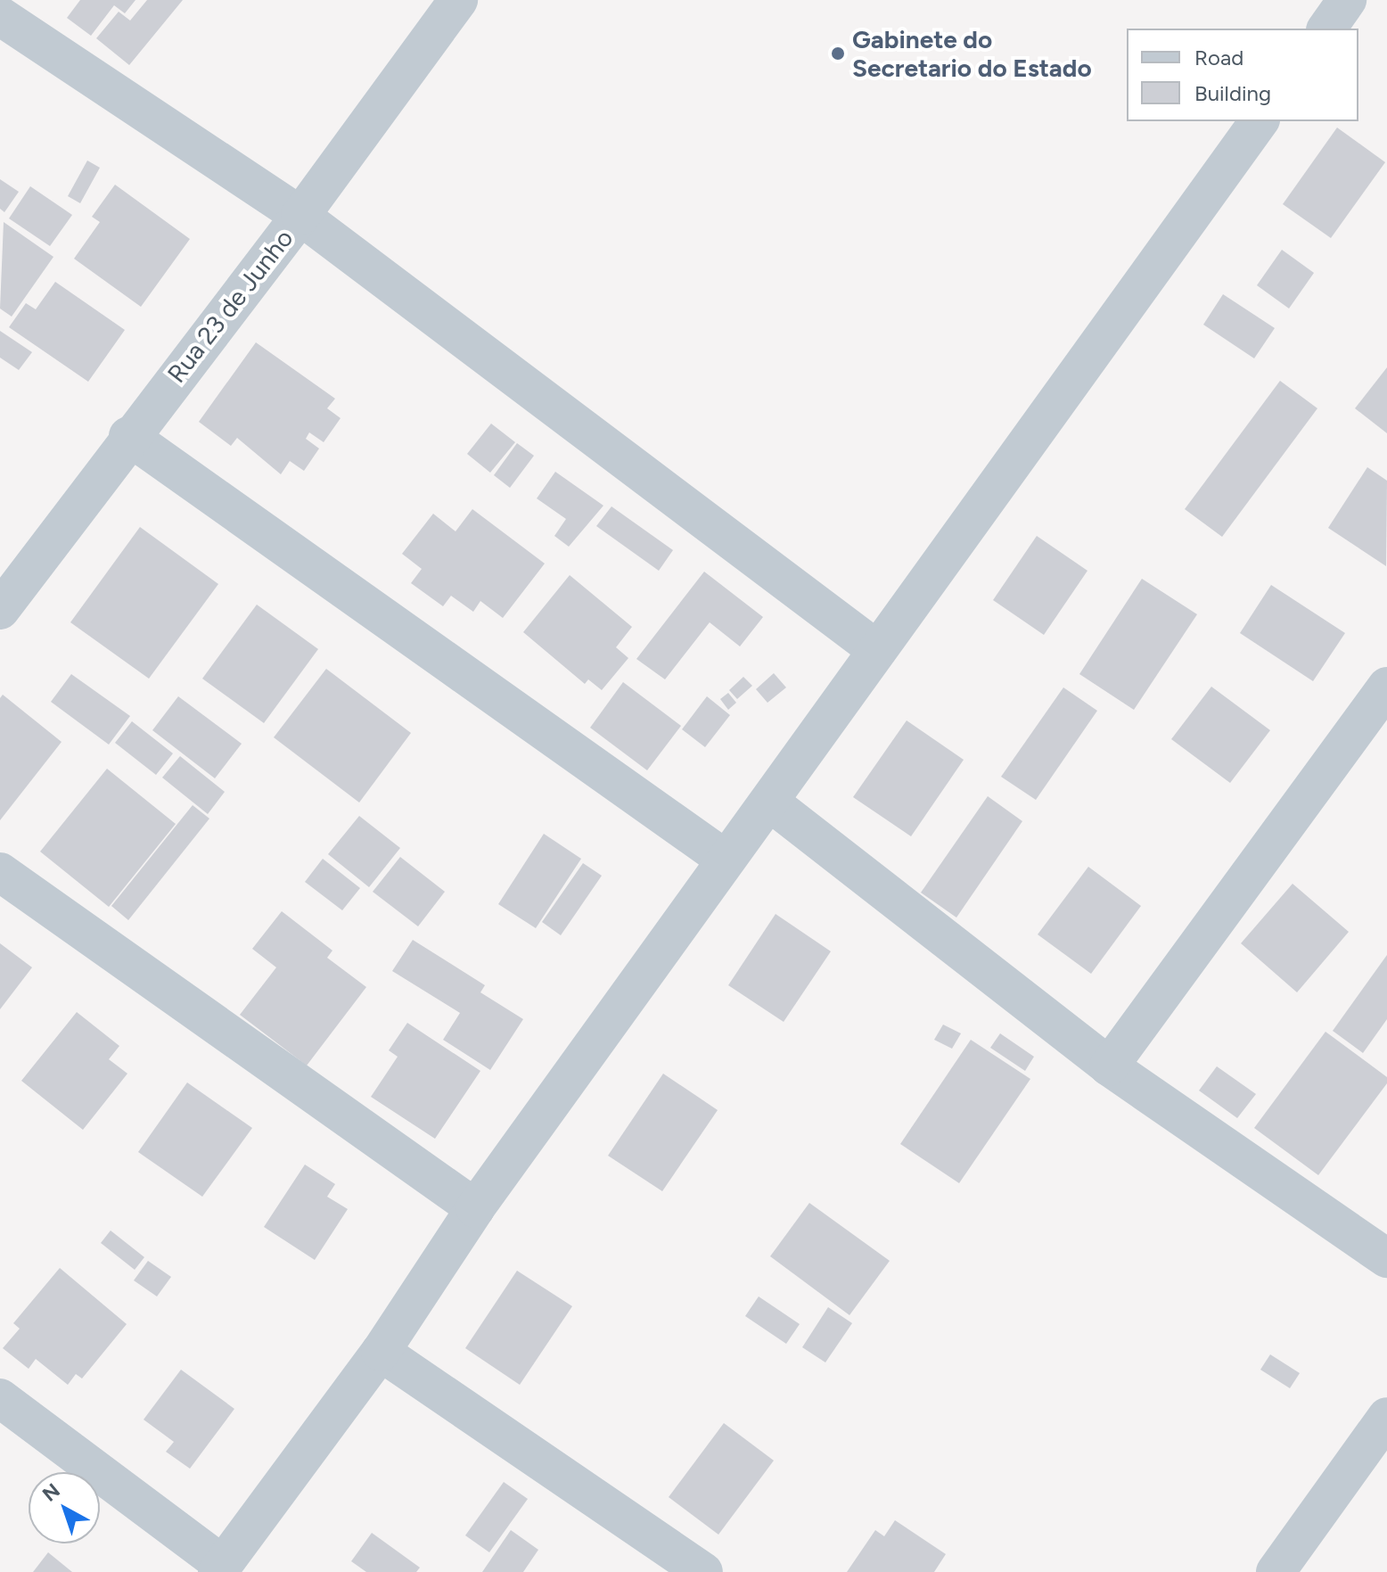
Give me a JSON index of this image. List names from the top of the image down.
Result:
{
  "streets": {
    "street": ["Rua 23 de Junho"]
  },
  "places": ["Gabinete do Secretario do Estado"],
  "legend": ["Road", "Building"],
  "north": "top left"
}
